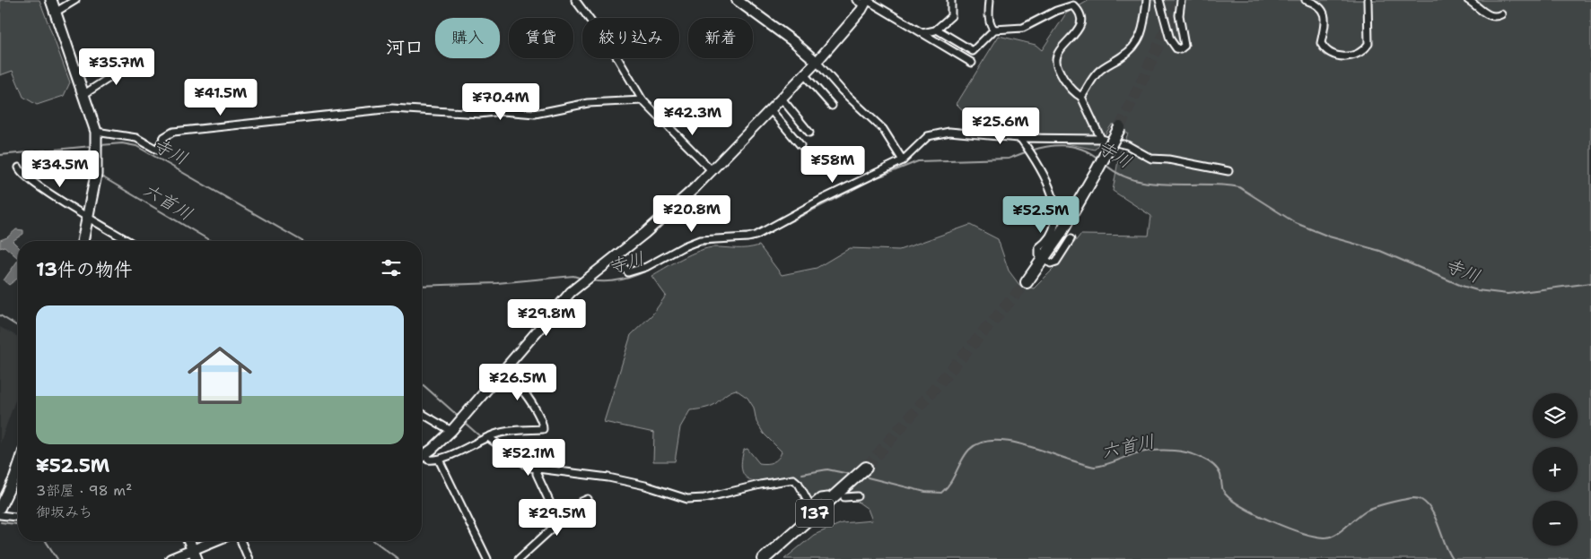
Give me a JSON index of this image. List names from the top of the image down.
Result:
{
  "streets": {
    "highway": ["137"]
  },
  "districts": ["河口"],
  "water": ["寺川", "六首川"],
  "page": {
    "chip": [
      "購入",
      "賃貸",
      "絞り込み",
      "新着"
    ],
    "price": [
      "¥35.7M",
      "¥41.5M",
      "¥70.4M",
      "¥42.3M",
      "¥25.6M",
      "¥58M",
      "¥34.5M",
      "¥20.8M",
      "¥52.5M",
      "¥29.8M",
      "¥26.5M",
      "¥52.1M",
      "¥29.5M"
    ],
    "heading": "13件の物件",
    "list": [
      {
        "name": "¥52.5M",
        "note": "3部屋 · 98 m² · 御坂みち"
      }
    ],
    "map_buttons": ["+", "−"]
  }
}
